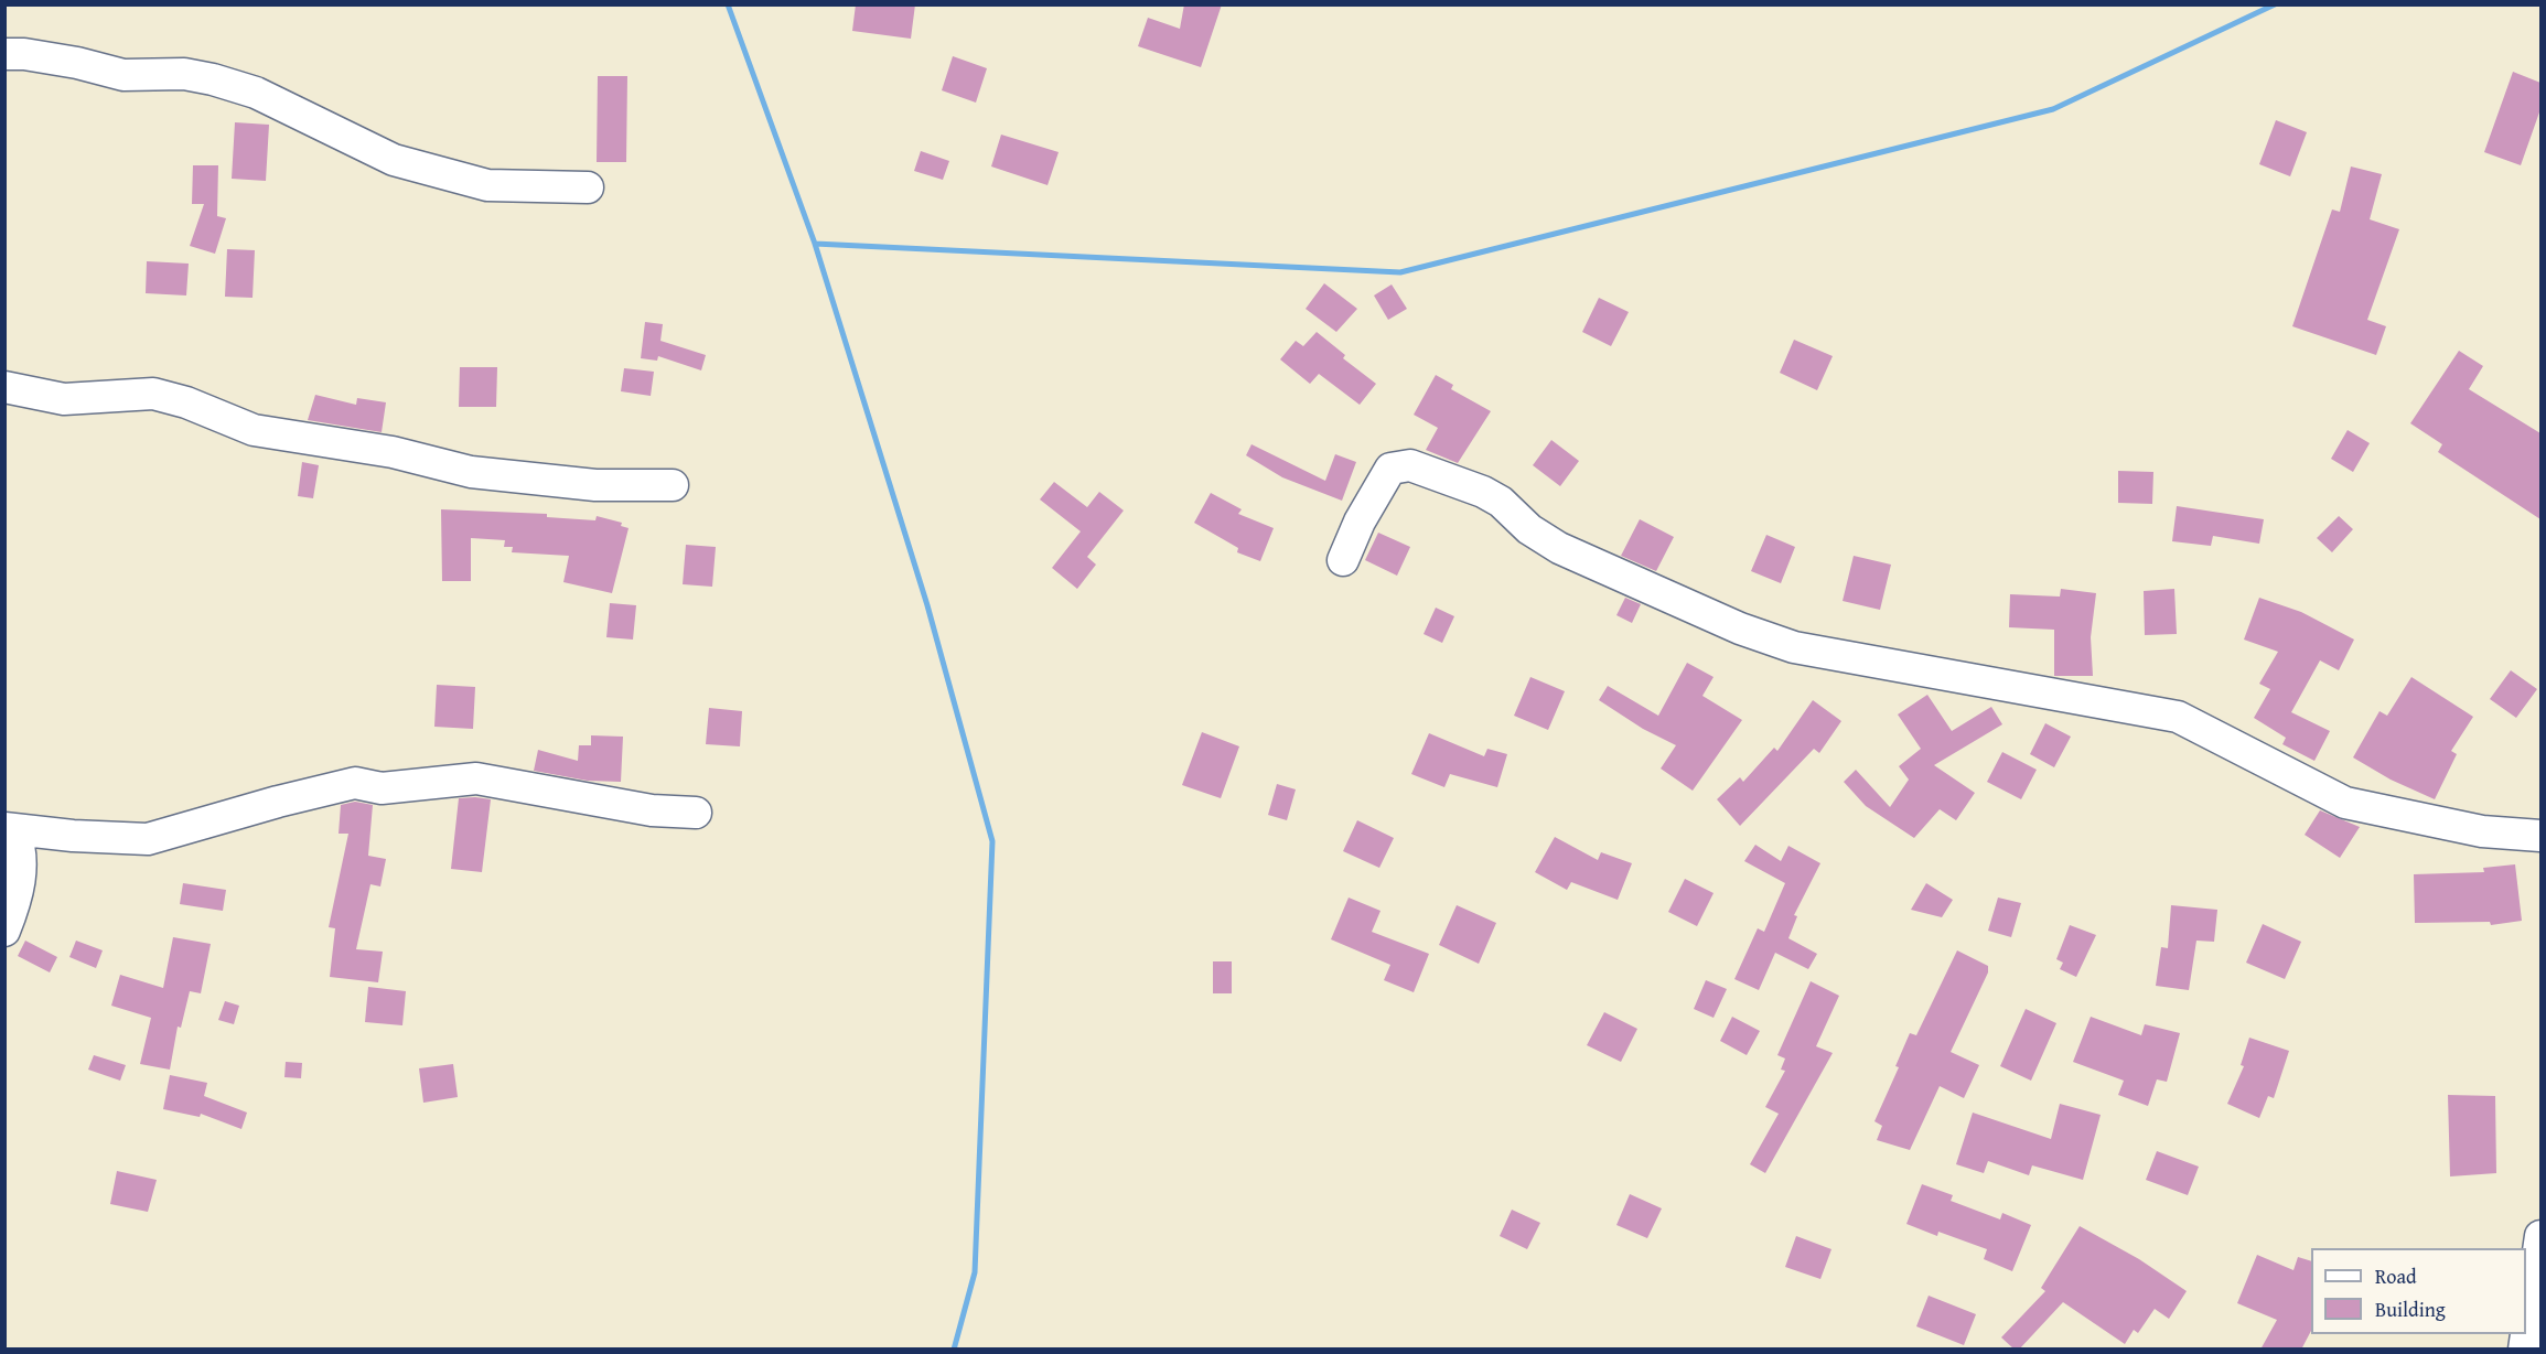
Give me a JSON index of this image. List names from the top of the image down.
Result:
{
  "legend": ["Road", "Building"]
}
